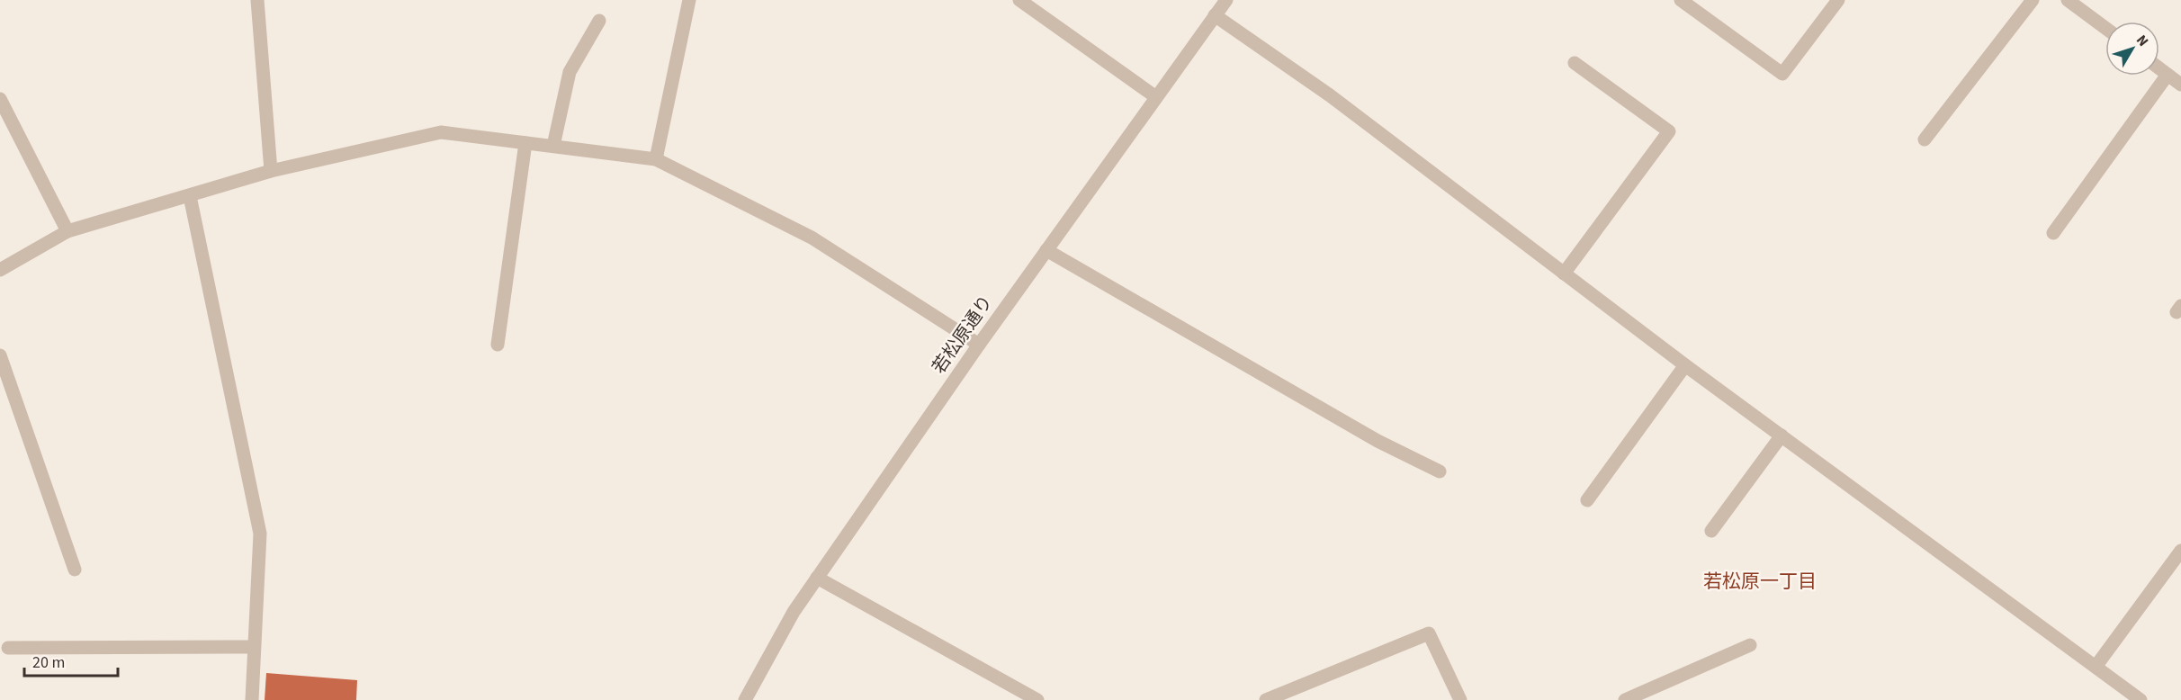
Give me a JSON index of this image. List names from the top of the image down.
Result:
{
  "streets": {
    "street": ["若松原通り"]
  },
  "districts": ["若松原一丁目"],
  "scale_bar": "20 m",
  "north": "top right"
}
